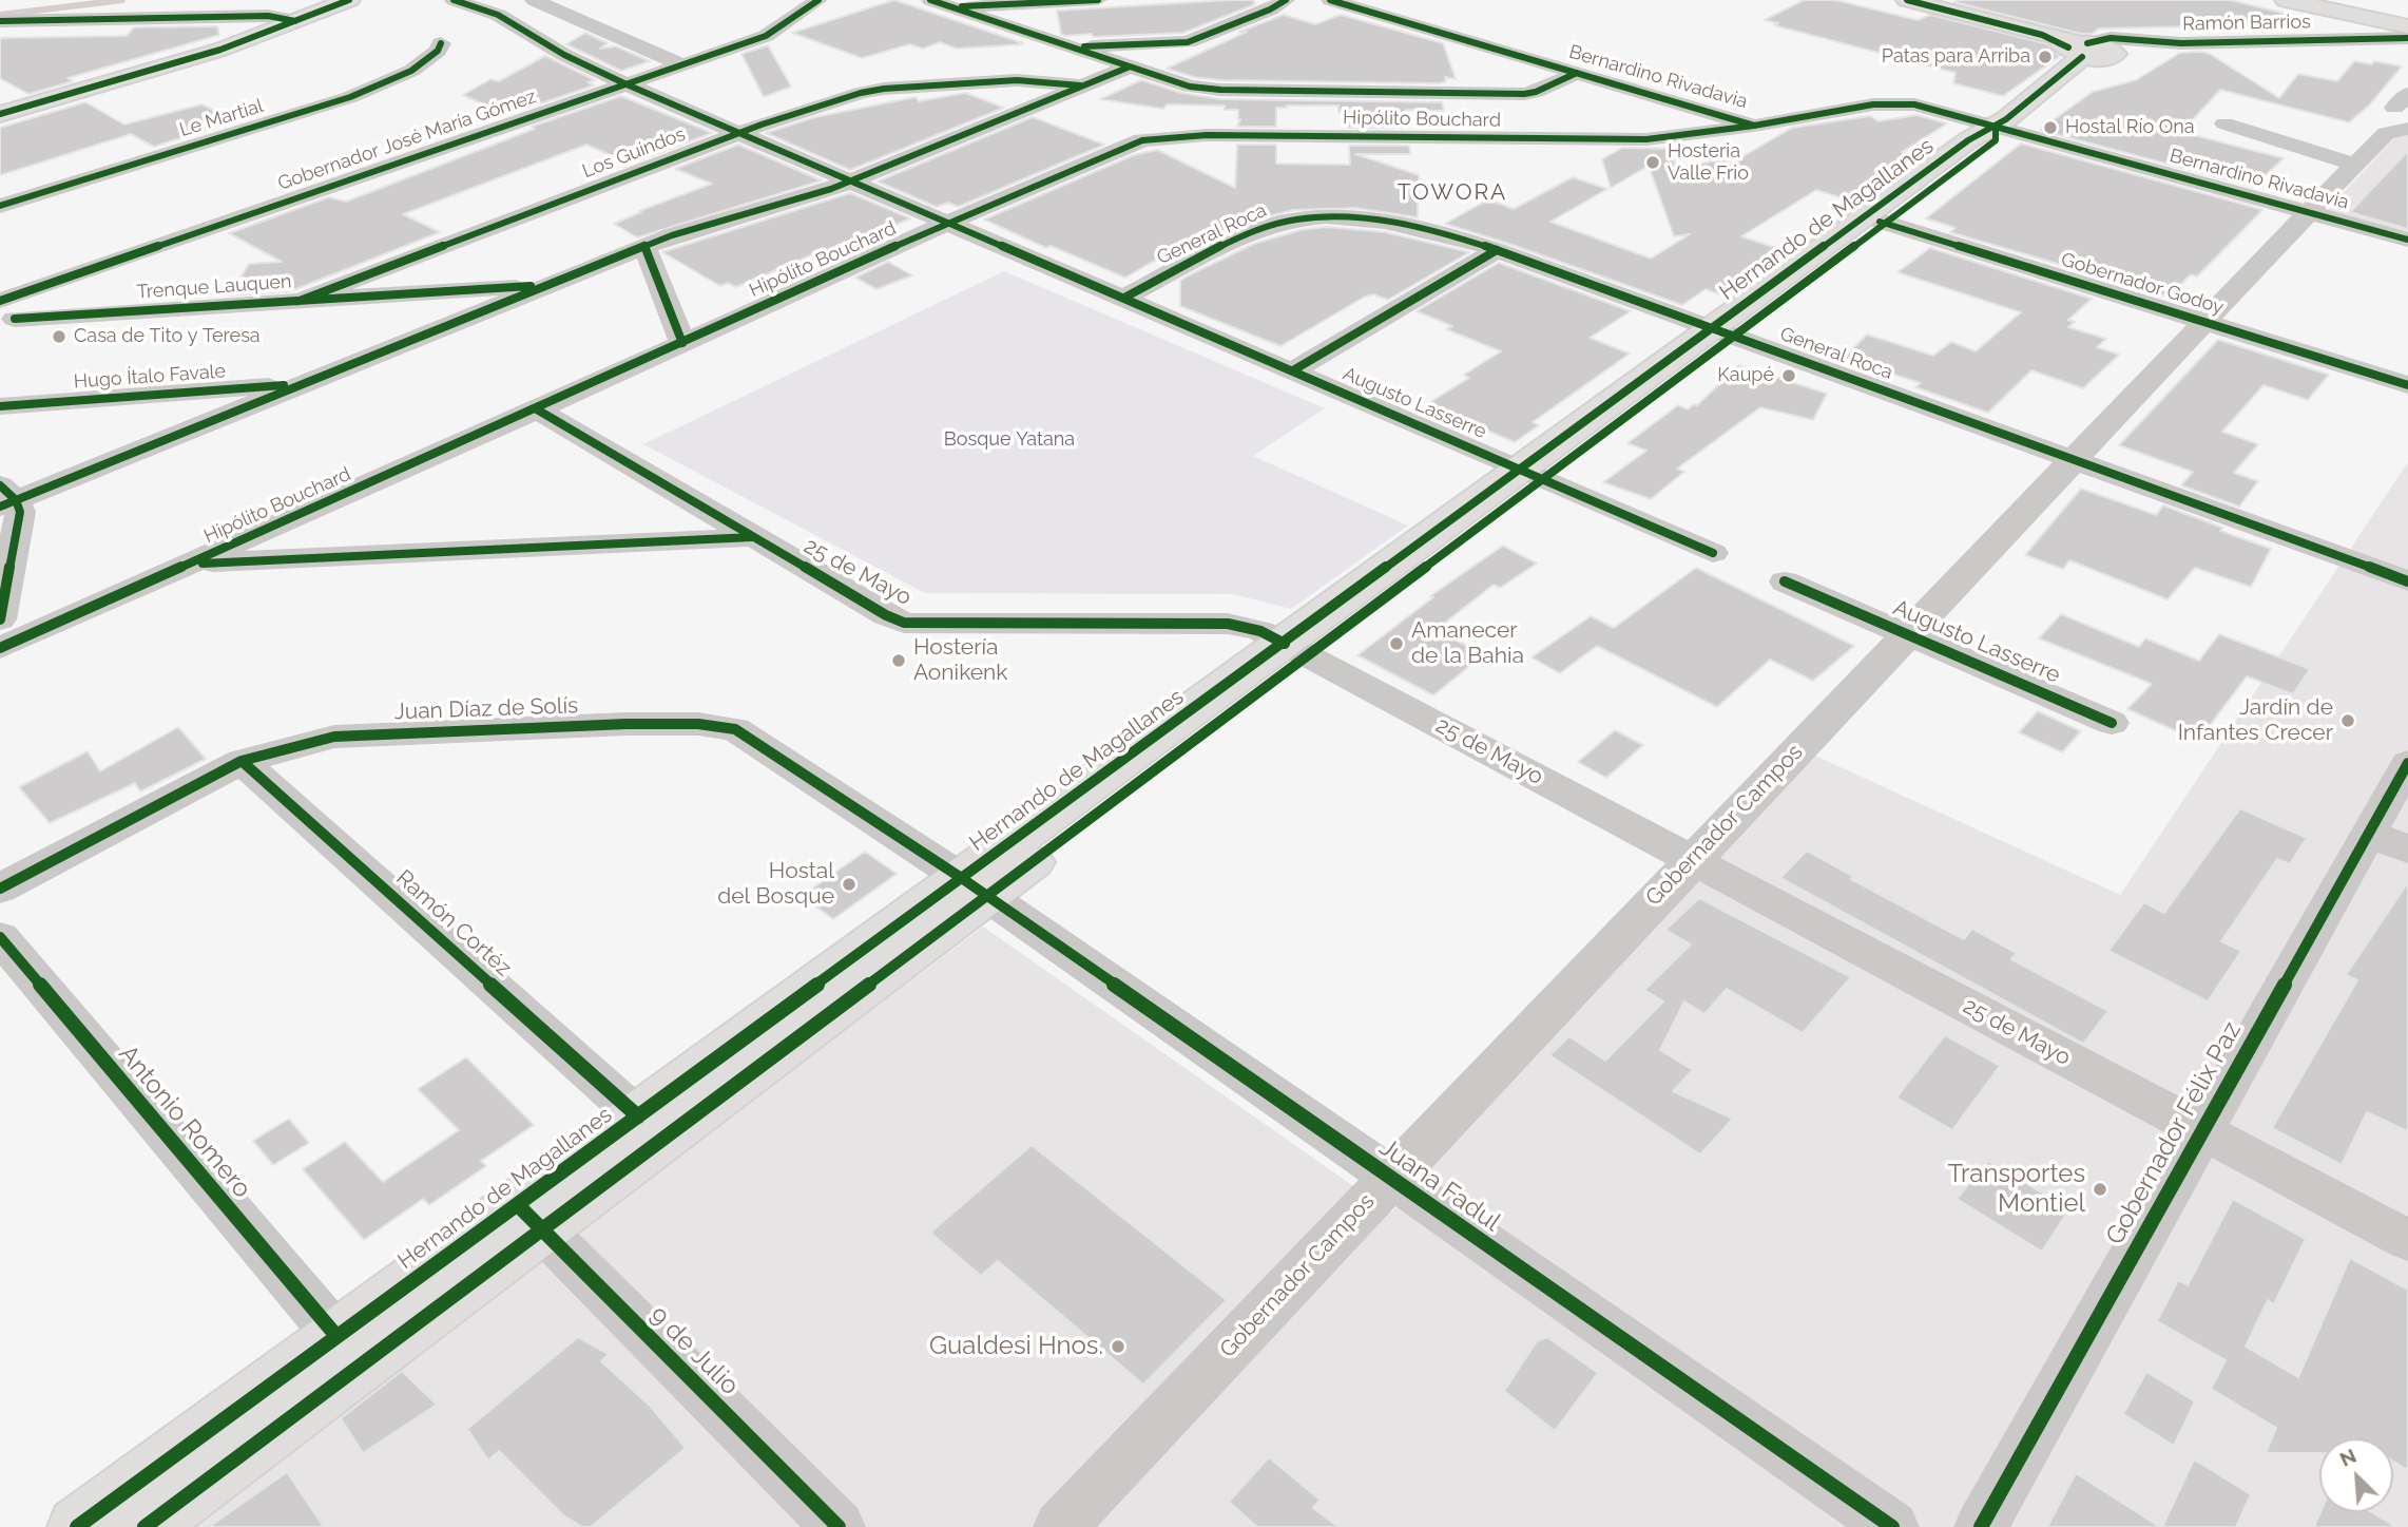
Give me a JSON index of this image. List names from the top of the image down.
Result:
{
  "streets": {
    "main road": ["Hernando de Magallanes"],
    "street": [
      "Ramón Barrios",
      "Bernardino Rivadavia",
      "Le Martial",
      "Hipólito Bouchard",
      "Gobernador José María Gómez",
      "Los Guindos",
      "General Roca",
      "Gobernador Godoy",
      "Trenque Lauquen",
      "Hugo Ítalo Favale",
      "Augusto Lasserre",
      "25 de Mayo",
      "Juan Díaz de Solís",
      "Gobernador Campos",
      "Ramón Cortéz",
      "Antonio Romero",
      "Gobernador Félix Paz",
      "Juana Fadul",
      "9 de Julio"
    ]
  },
  "crossings": [
    ["Ramón Barrios", "Hernando de Magallanes"],
    ["Bernardino Rivadavia", "Hipólito Bouchard"],
    ["Bernardino Rivadavia", "Hernando de Magallanes"],
    ["Bernardino Rivadavia", "Gobernador Campos"],
    ["Hipólito Bouchard", "Augusto Lasserre"],
    ["Hipólito Bouchard", "25 de Mayo"],
    ["Gobernador José María Gómez", "Trenque Lauquen"],
    ["Gobernador José María Gómez", "Augusto Lasserre"],
    ["Los Guindos", "Trenque Lauquen"],
    ["Los Guindos", "Augusto Lasserre"],
    ["Hernando de Magallanes", "General Roca"],
    ["Hernando de Magallanes", "Gobernador Godoy"],
    ["Hernando de Magallanes", "Augusto Lasserre"],
    ["Hernando de Magallanes", "25 de Mayo"],
    ["Hernando de Magallanes", "Juan Díaz de Solís"],
    ["Hernando de Magallanes", "Ramón Cortéz"],
    ["Hernando de Magallanes", "Antonio Romero"],
    ["Hernando de Magallanes", "Juana Fadul"],
    ["Hernando de Magallanes", "9 de Julio"],
    ["General Roca", "Augusto Lasserre"],
    ["General Roca", "Gobernador Campos"],
    ["Gobernador Godoy", "Gobernador Campos"],
    ["Augusto Lasserre", "Gobernador Campos"],
    ["25 de Mayo", "Gobernador Campos"],
    ["25 de Mayo", "Gobernador Félix Paz"],
    ["Juan Díaz de Solís", "Ramón Cortéz"],
    ["Juan Díaz de Solís", "Juana Fadul"],
    ["Gobernador Campos", "Juana Fadul"]
  ],
  "districts": ["TOWORA"],
  "parks": ["Bosque Yatana"],
  "places": [
    "Patas para Arriba",
    "Hostal Río Ona",
    "Hosteria Valle Frio",
    "Casa de Tito y Teresa",
    "Kaupé",
    "Amanecer de la Bahia",
    "Hostería Aonikenk",
    "Jardín de Infantes Crecer",
    "Hostal del Bosque",
    "Transportes Montiel",
    "Gualdesi Hnos."
  ],
  "north": "top left"
}
